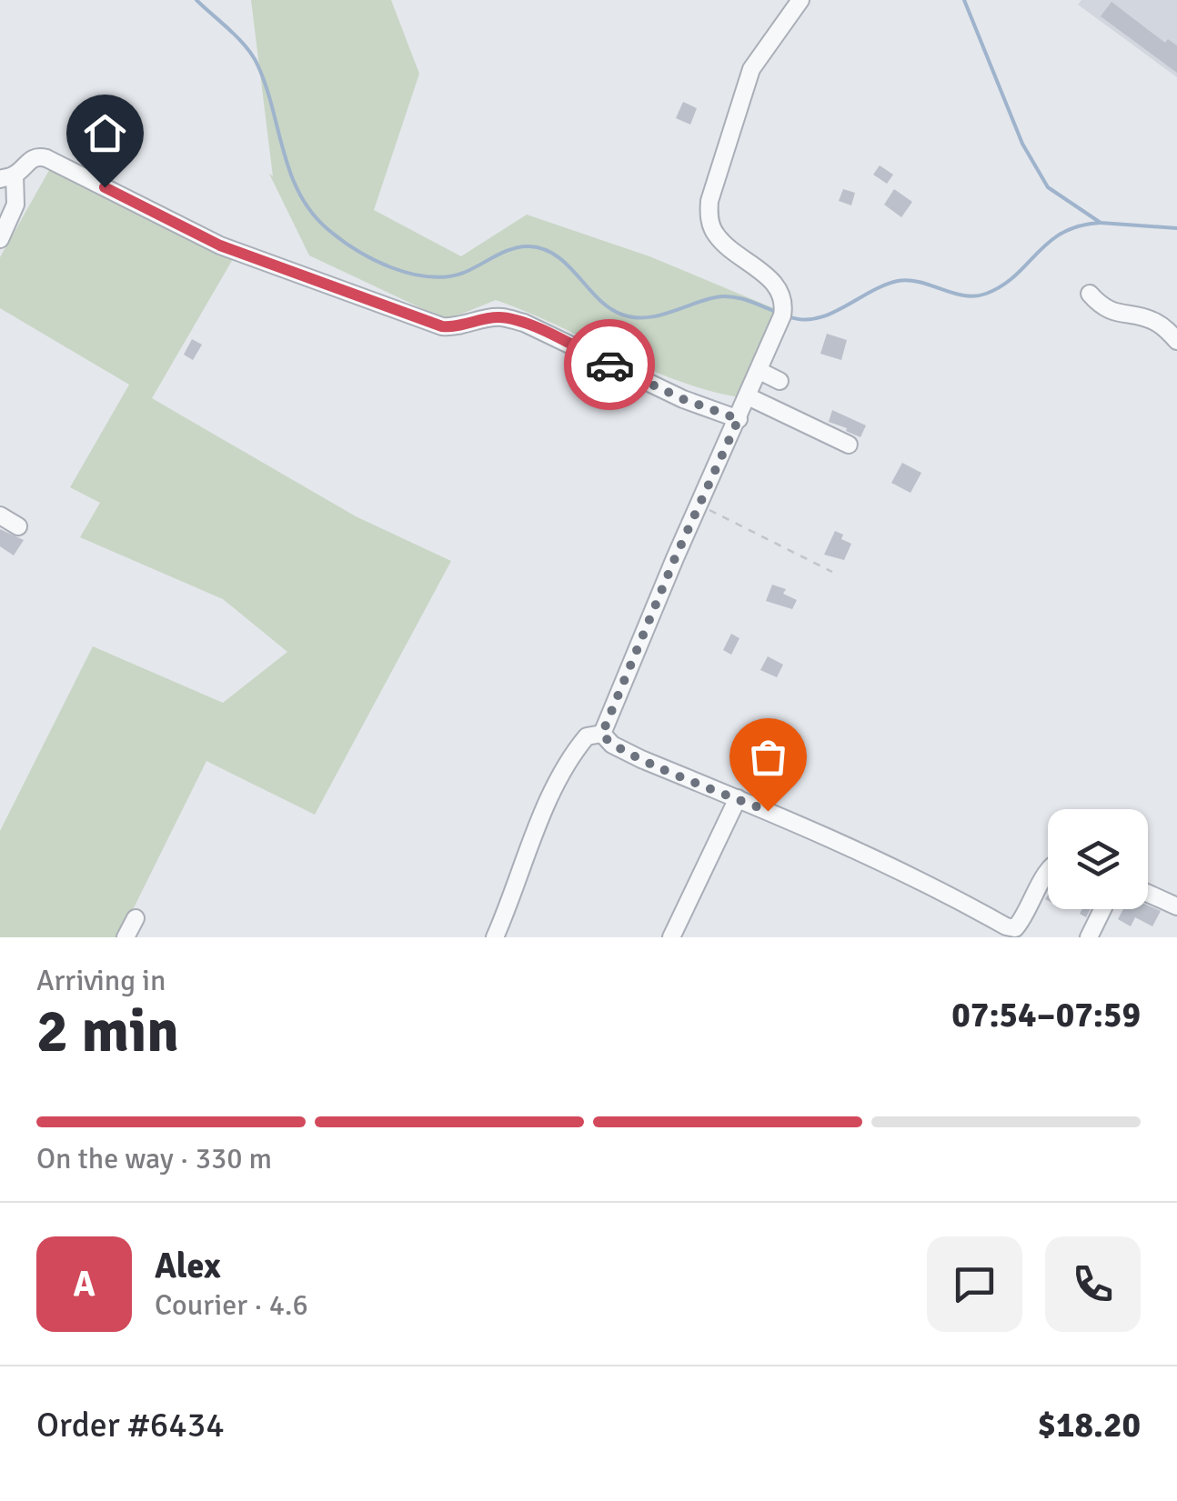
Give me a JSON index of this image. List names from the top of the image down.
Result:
{
  "page": {
    "heading": ["2 min", "Arriving in", "07:54–07:59"],
    "panel": [
      "Alex",
      "Courier · 4.6",
      "Order #6434",
      "$18.20"
    ],
    "bar": "On the way · 330 m",
    "round": "A"
  }
}
